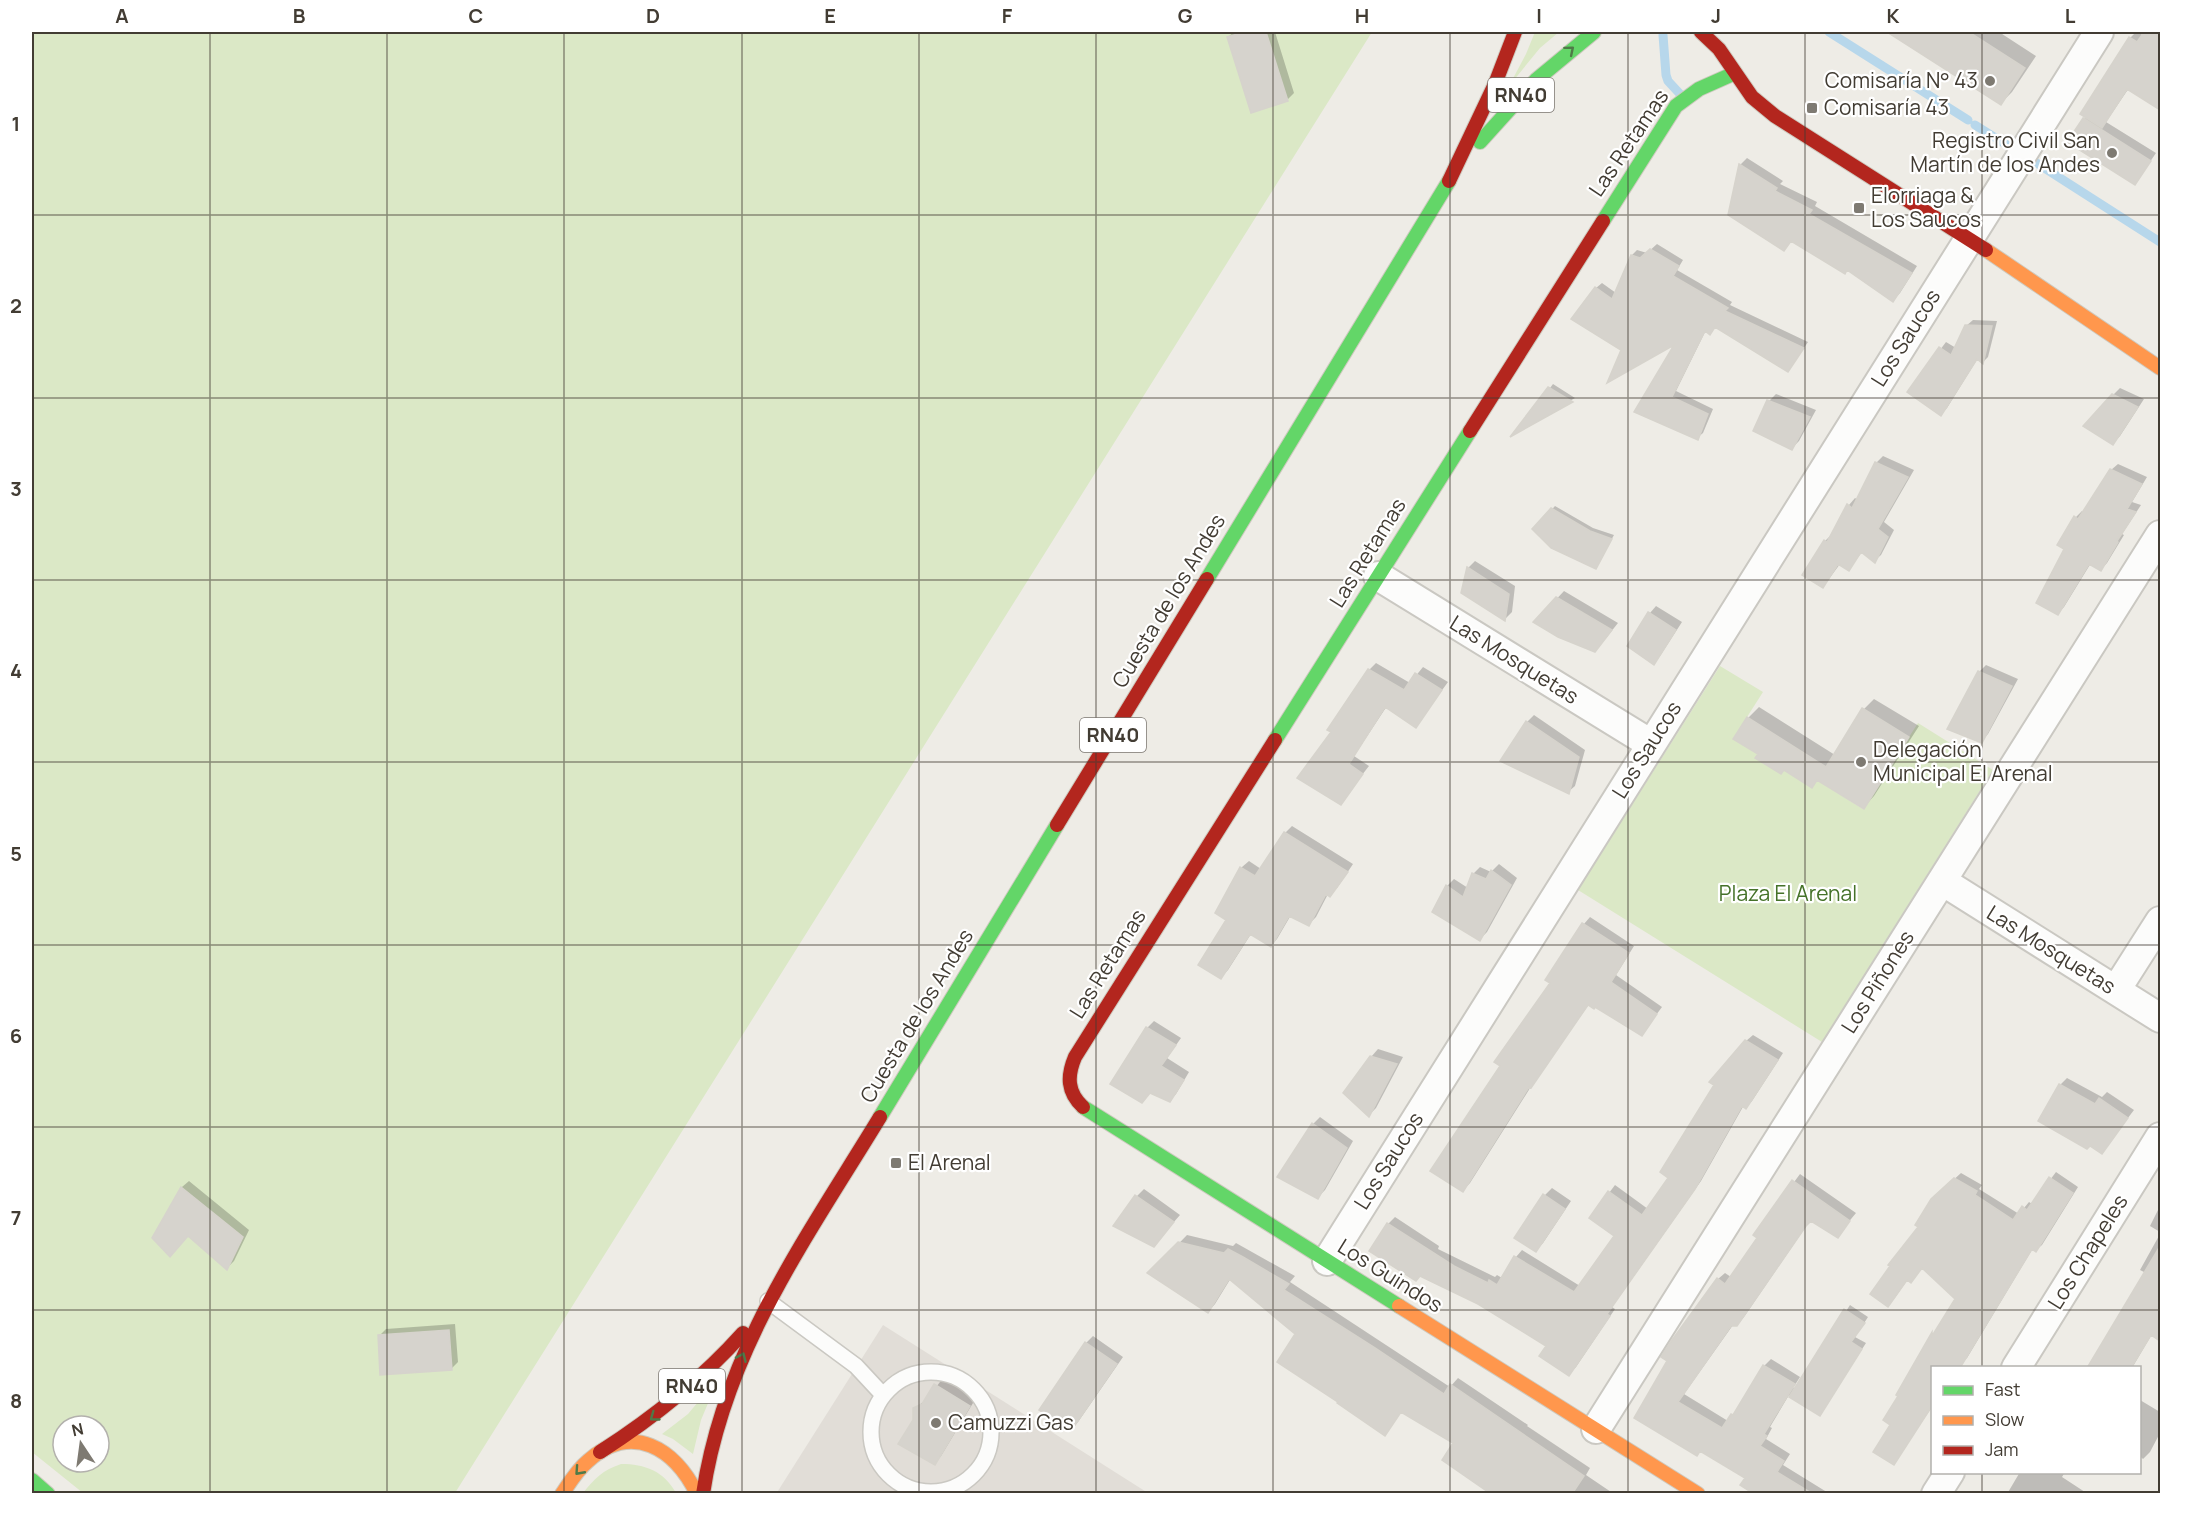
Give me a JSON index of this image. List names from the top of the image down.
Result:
{
  "streets": {
    "street": [
      "RN40",
      "Las Retamas",
      "Los Saucos",
      "Cuesta de los Andes",
      "Las Mosquetas",
      "Los Piñones",
      "Los Chapeles",
      "Los Guindos"
    ]
  },
  "crossings": [
    ["RN40", "Cuesta de los Andes"],
    ["Las Retamas", "Las Mosquetas"],
    ["Las Retamas", "Los Guindos"],
    ["Los Saucos", "Las Mosquetas"],
    ["Los Saucos", "Los Guindos"],
    ["Las Mosquetas", "Los Piñones"],
    ["Los Piñones", "Los Guindos"]
  ],
  "parks": ["Plaza El Arenal"],
  "places": {
    "other": [
      "Comisaría N° 43",
      "Registro Civil San Martín de los Andes",
      "Delegación Municipal El Arenal",
      "Camuzzi Gas"
    ],
    "transit": ["Comisaría 43", "Elorriaga & Los Saucos", "El Arenal"]
  },
  "legend": ["Fast", "Slow", "Jam"],
  "north": "top",
  "grid": {
    "columns": [
      "A",
      "B",
      "C",
      "D",
      "E",
      "F",
      "G",
      "H",
      "I",
      "J",
      "K",
      "L"
    ],
    "rows": [
      "1",
      "2",
      "3",
      "4",
      "5",
      "6",
      "7",
      "8"
    ]
  }
}
